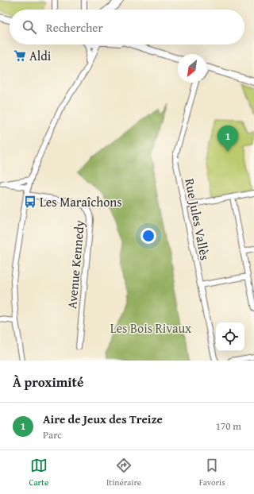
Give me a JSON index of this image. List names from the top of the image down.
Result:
{
  "streets": {
    "street": ["Rue Jules Vallès", "Avenue Kennedy"]
  },
  "parks": ["Les Bois Rivaux"],
  "places": {
    "supermarket": ["Aldi"],
    "bus stop": ["Les Maraîchons"]
  },
  "north": "bottom left",
  "page": {
    "search": "Rechercher",
    "pins": "1",
    "heading": "À proximité",
    "list": [
      {
        "mark": "1",
        "name": "Aire de Jeux des Treize",
        "note": "Parc",
        "value": "170 m"
      }
    ],
    "nav": ["Carte", "Itinéraire", "Favoris"]
  }
}
